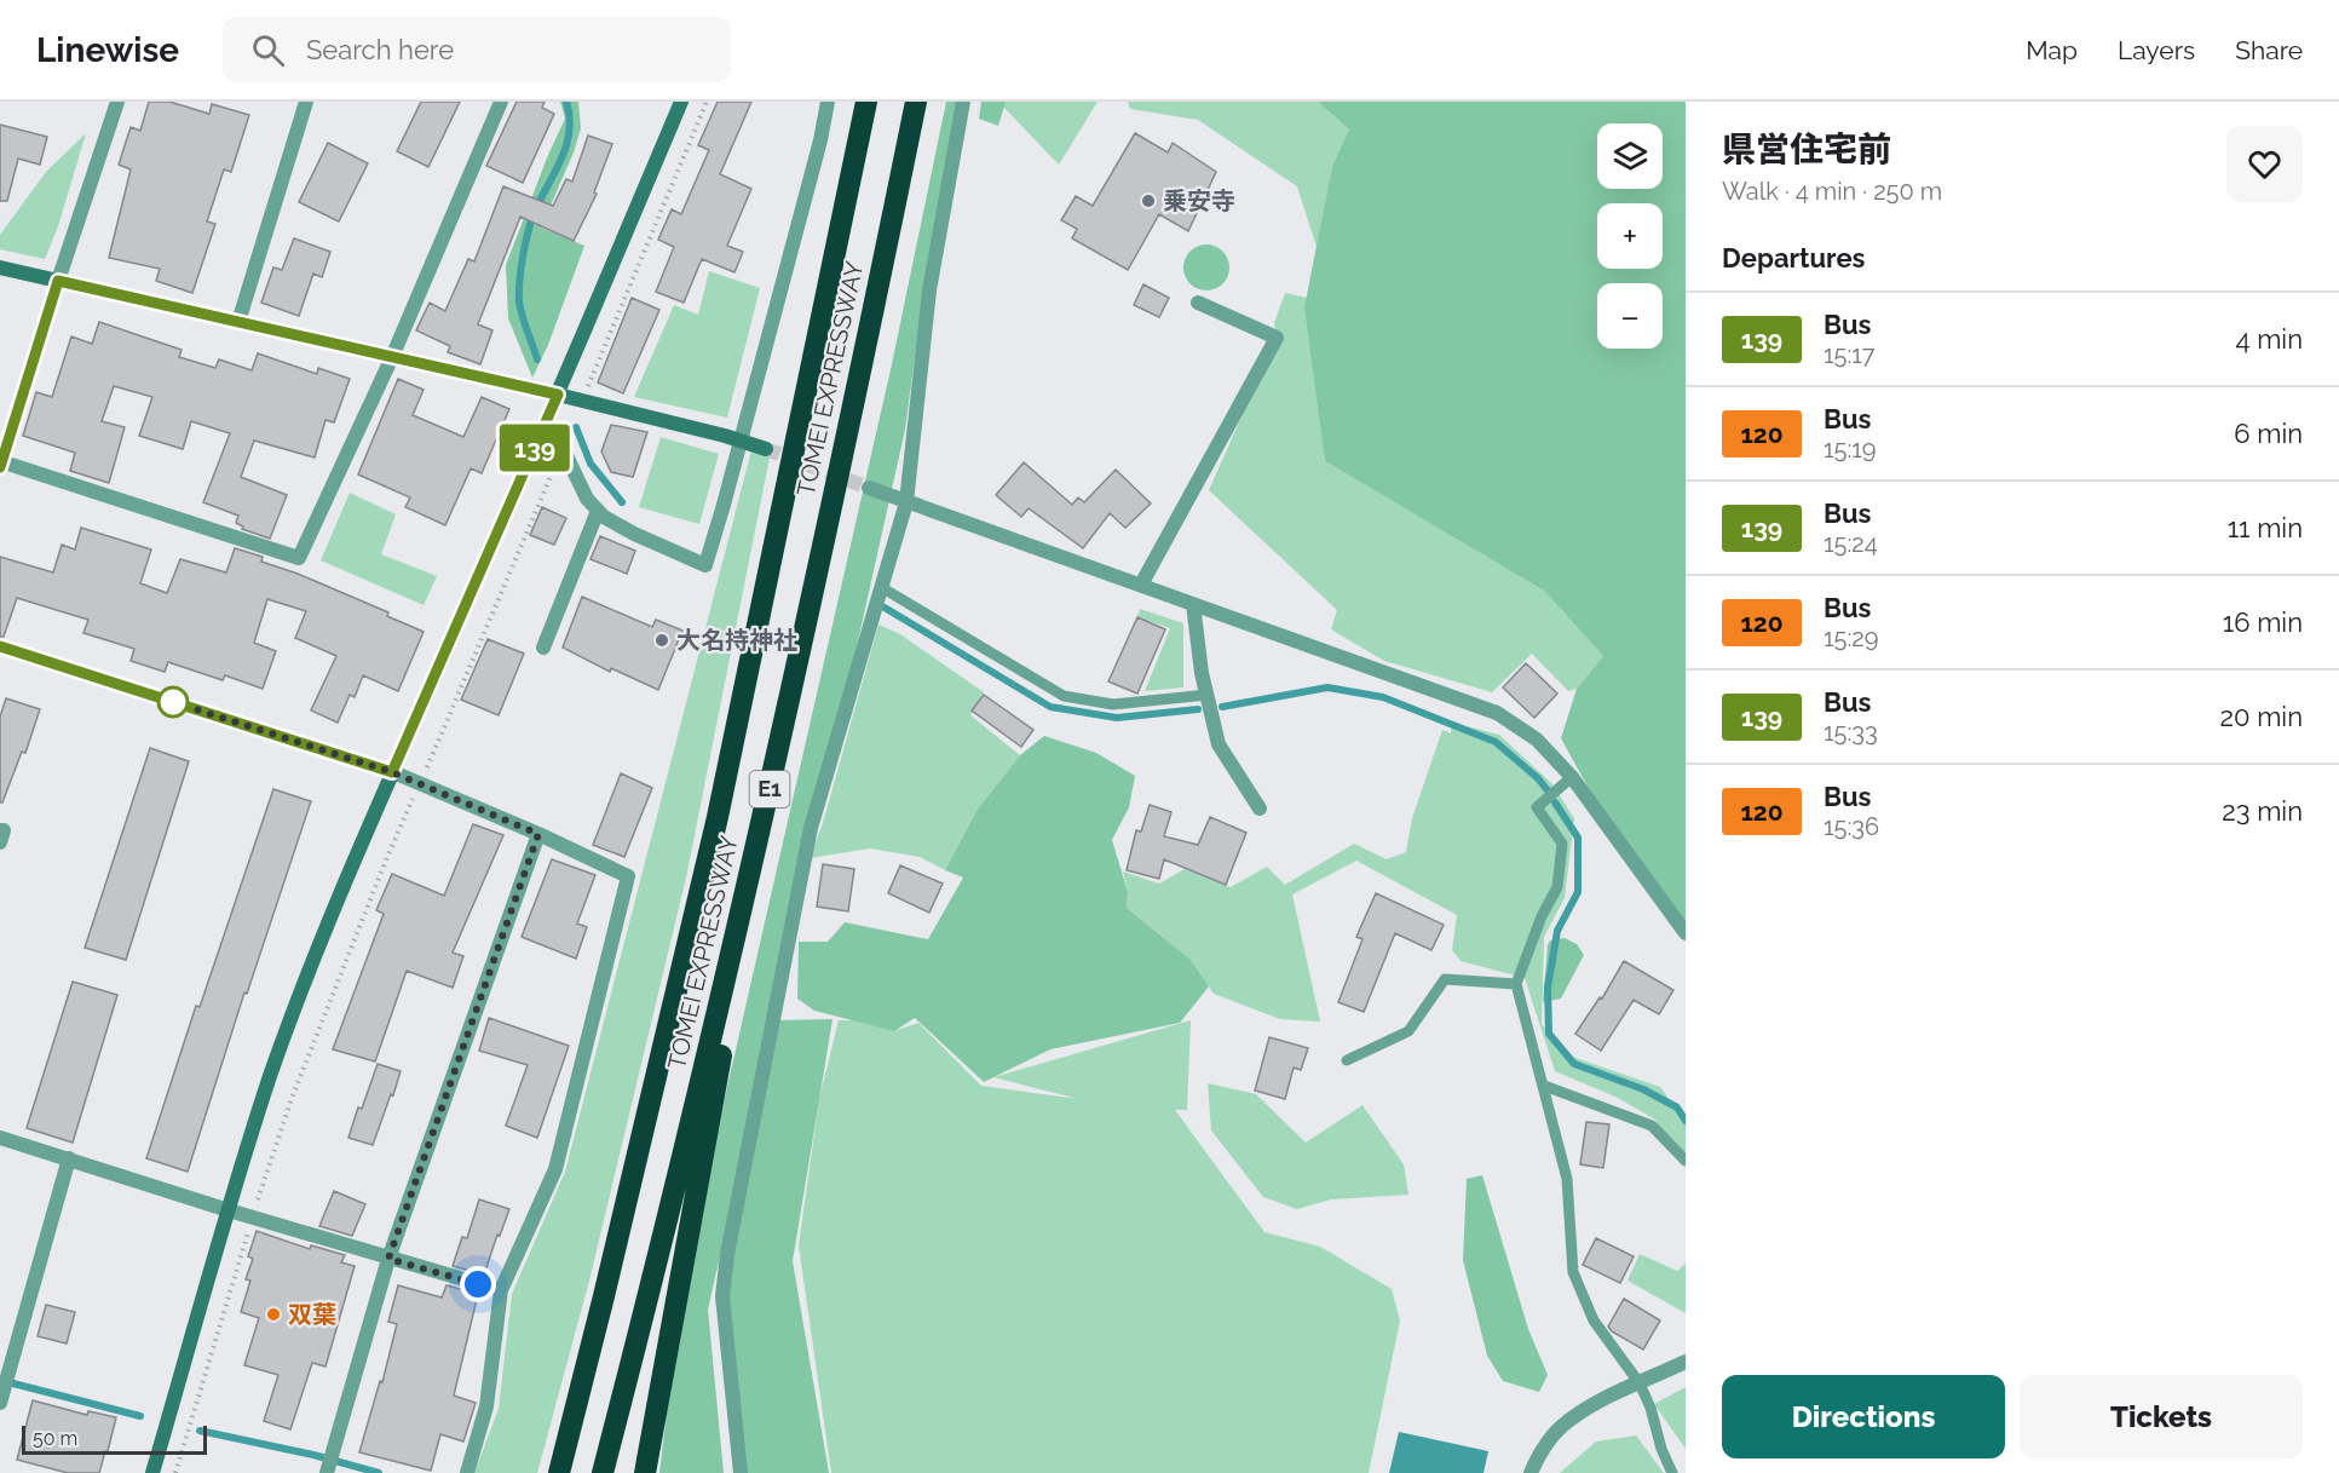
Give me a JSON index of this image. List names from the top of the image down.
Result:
{
  "streets": {
    "highway": ["TOMEI EXPRESSWAY", "E1"]
  },
  "places": ["乗安寺", "大名持神社", "双葉"],
  "lines": ["bus line 139"],
  "scale_bar": "50 m",
  "page": {
    "header": "Linewise",
    "search": "Search here",
    "nav": ["Map", "Layers", "Share"],
    "on_map": "139",
    "heading": [
      ["県営住宅前", "Walk · 4 min · 250 m"],
      "Departures"
    ],
    "map_buttons": ["+", "−"],
    "list": [
      {
        "mark": "139",
        "name": "Bus",
        "note": "15:17",
        "value": "4 min"
      },
      {
        "mark": "120",
        "name": "Bus",
        "note": "15:19",
        "value": "6 min"
      },
      {
        "mark": "139",
        "name": "Bus",
        "note": "15:24",
        "value": "11 min"
      },
      {
        "mark": "120",
        "name": "Bus",
        "note": "15:29",
        "value": "16 min"
      },
      {
        "mark": "139",
        "name": "Bus",
        "note": "15:33",
        "value": "20 min"
      },
      {
        "mark": "120",
        "name": "Bus",
        "note": "15:36",
        "value": "23 min"
      }
    ],
    "buttons": ["Directions", "Tickets"],
    "scale": "50 m"
  }
}
